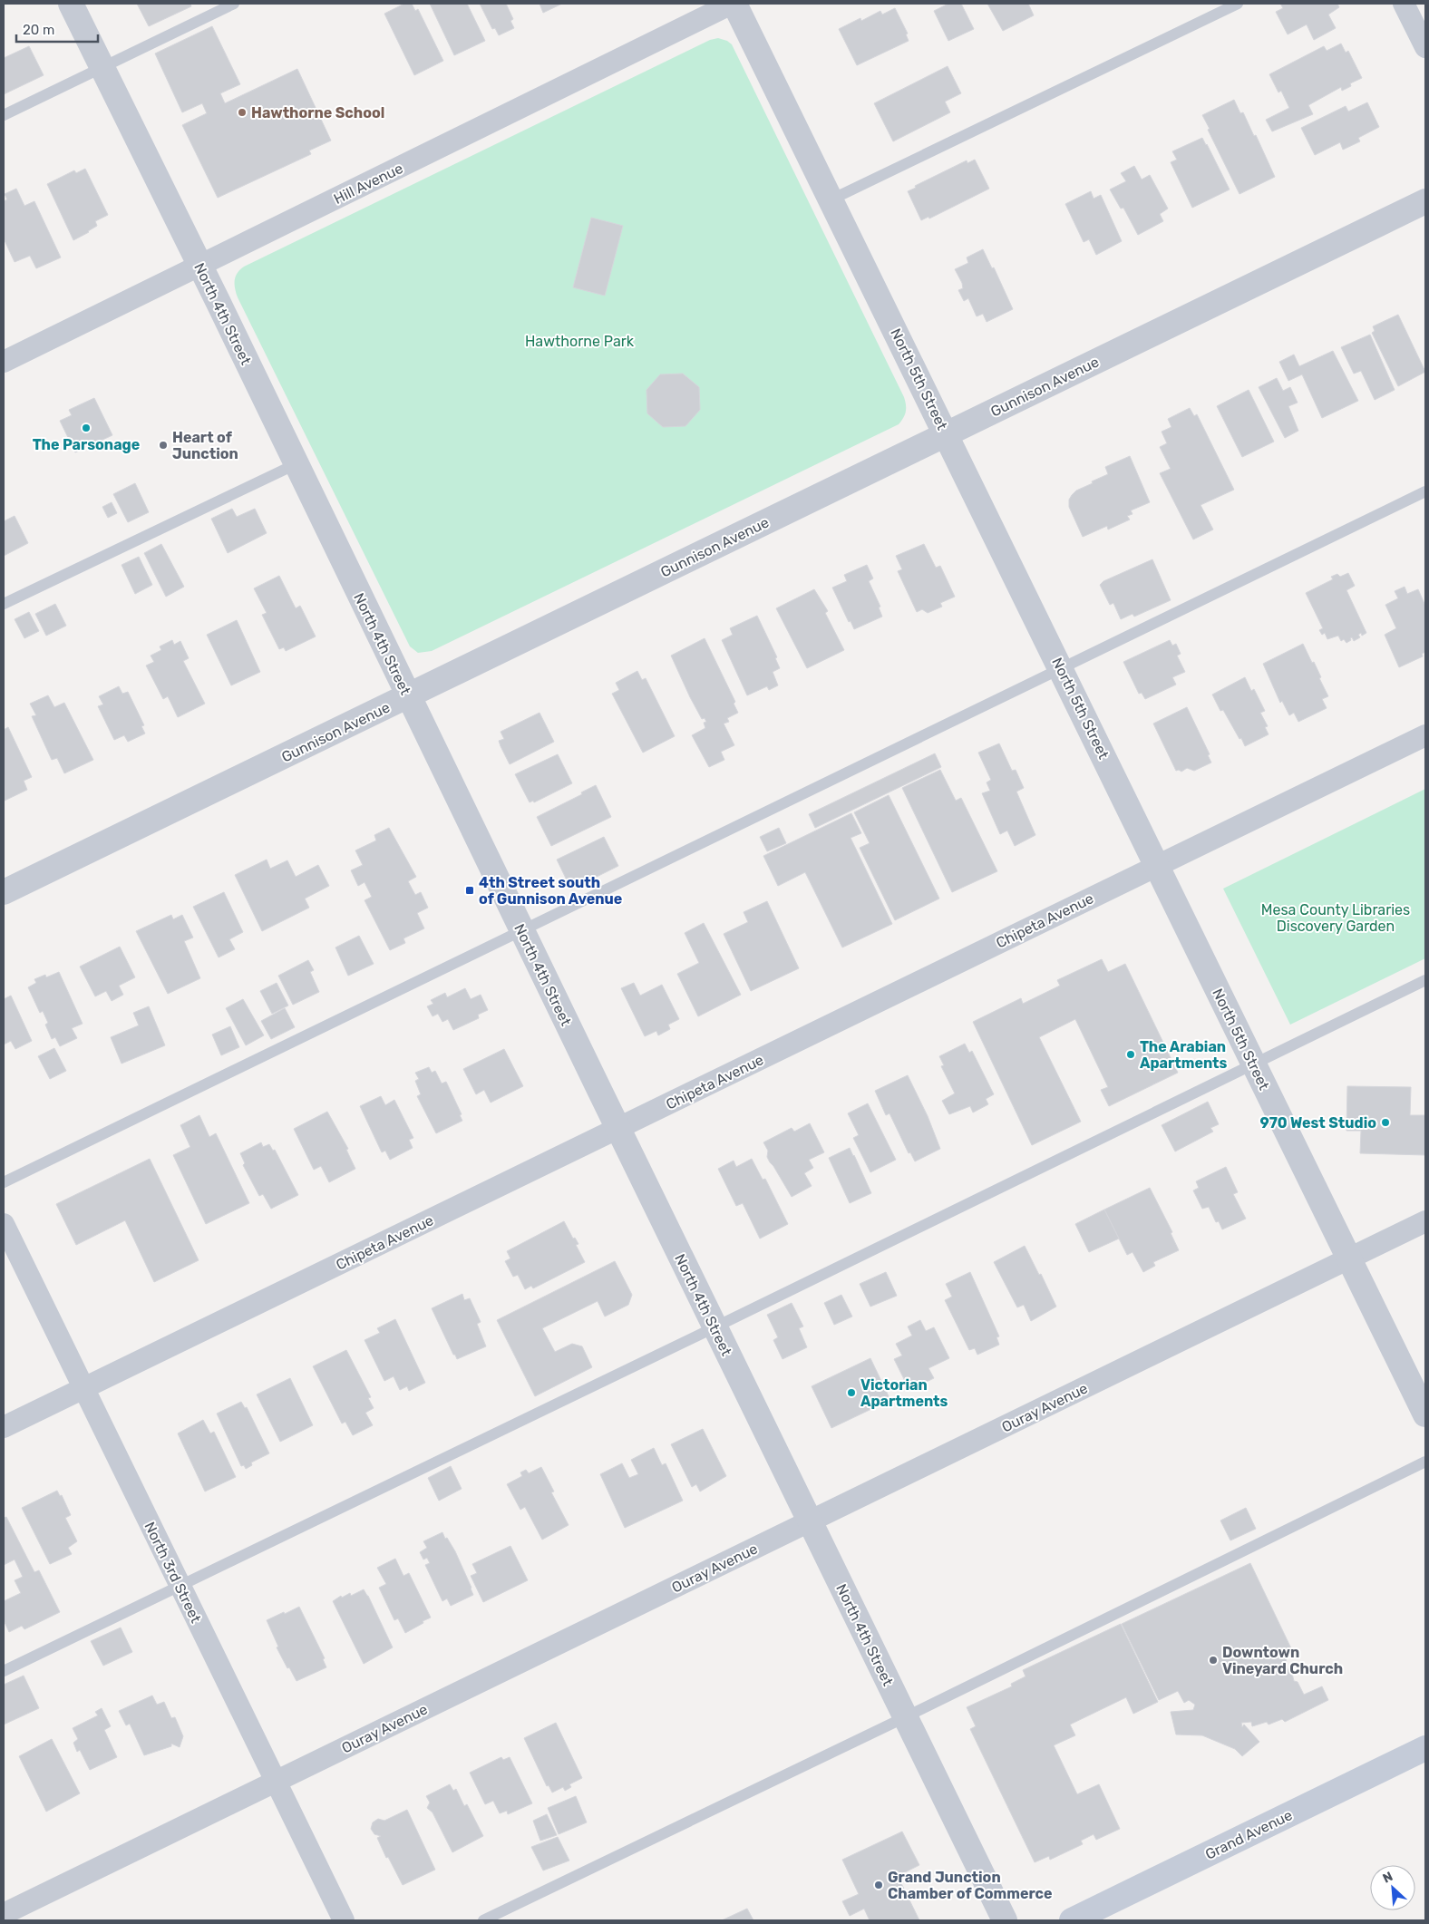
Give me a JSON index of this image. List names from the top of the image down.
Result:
{
  "streets": {
    "main road": ["Grand Avenue"],
    "street": [
      "Hill Avenue",
      "North 4th Street",
      "North 5th Street",
      "Gunnison Avenue",
      "Chipeta Avenue",
      "Ouray Avenue",
      "North 3rd Street"
    ]
  },
  "crossings": [
    ["Hill Avenue", "North 4th Street"],
    ["Hill Avenue", "North 5th Street"],
    ["North 4th Street", "Gunnison Avenue"],
    ["North 4th Street", "Chipeta Avenue"],
    ["North 4th Street", "Ouray Avenue"],
    ["North 5th Street", "Gunnison Avenue"],
    ["North 5th Street", "Chipeta Avenue"],
    ["North 5th Street", "Ouray Avenue"],
    ["Chipeta Avenue", "North 3rd Street"],
    ["Ouray Avenue", "North 3rd Street"]
  ],
  "parks": ["Hawthorne Park", "Mesa County Libraries Discovery Garden"],
  "places": {
    "other": [
      "Hawthorne School",
      "The Parsonage",
      "Heart of Junction",
      "The Arabian Apartments",
      "970 West Studio",
      "Victorian Apartments",
      "Downtown Vineyard Church",
      "Grand Junction Chamber of Commerce"
    ],
    "transit": ["4th Street south of Gunnison Avenue"]
  },
  "scale_bar": "20 m",
  "north": "top left"
}
